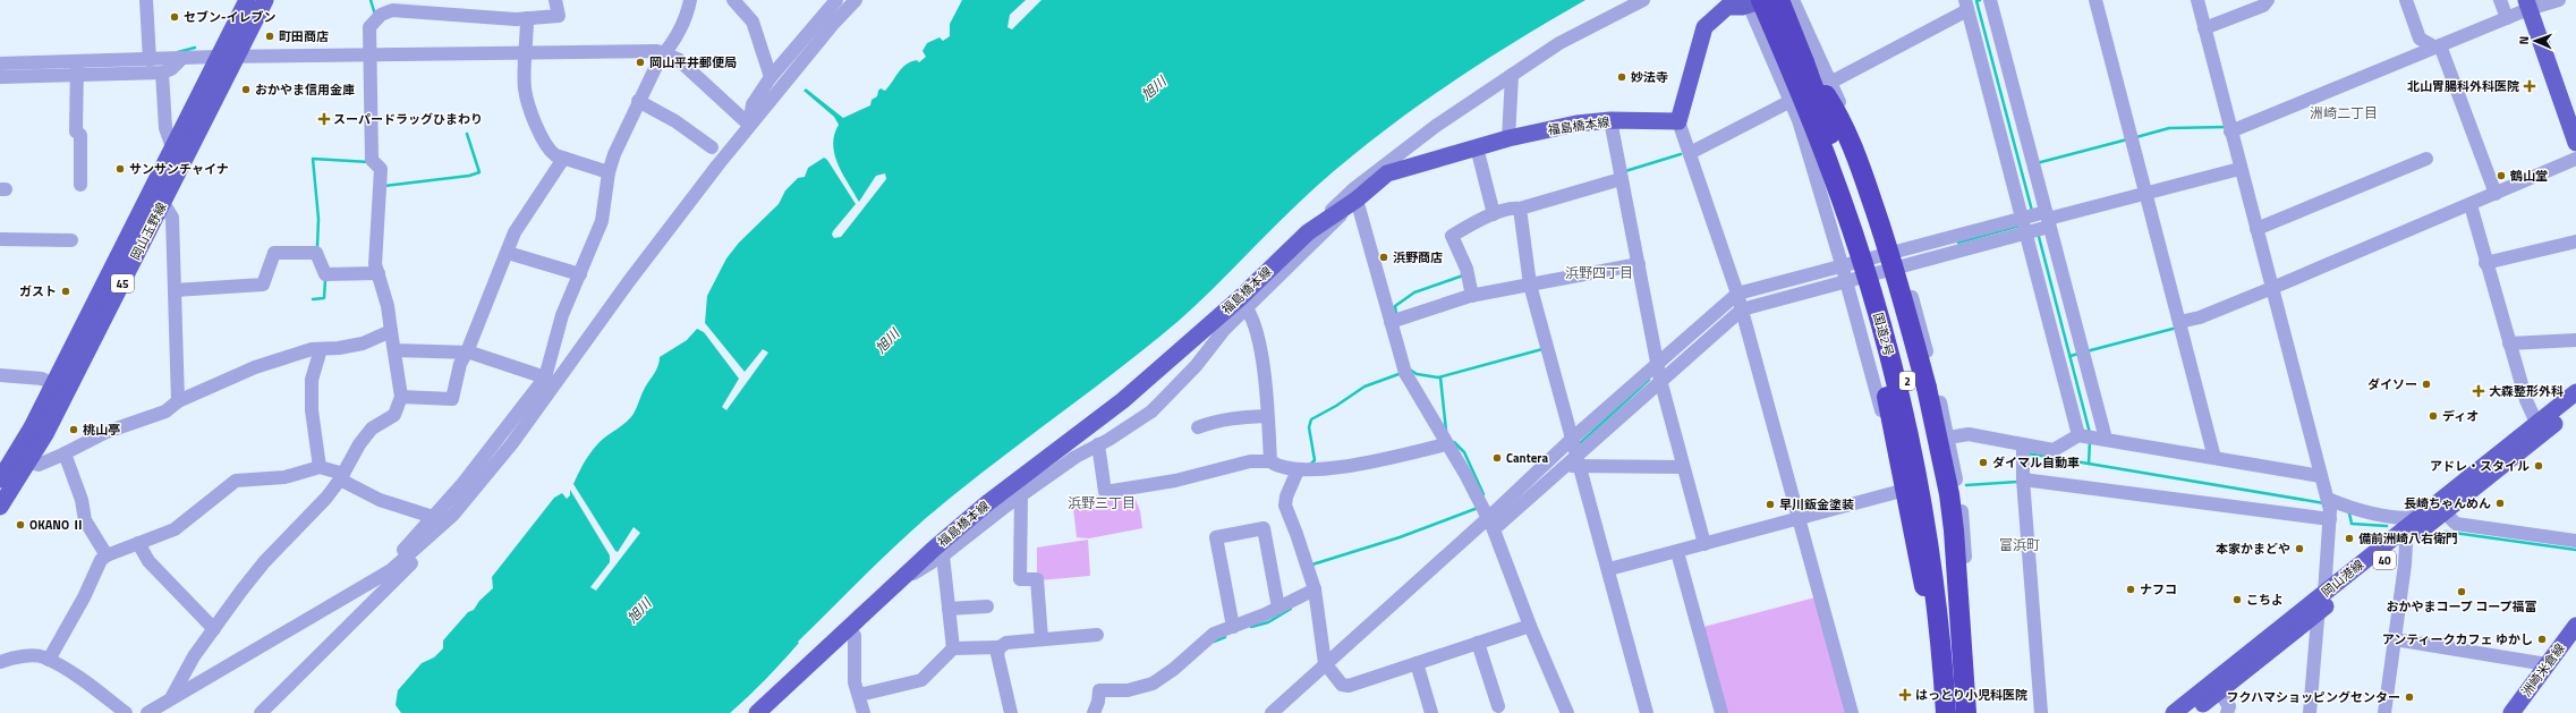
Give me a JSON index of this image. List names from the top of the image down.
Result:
{
  "streets": {
    "highway": ["国道2号", "2"],
    "main road": [
      "福島橋本線",
      "岡山玉野線",
      "45",
      "40",
      "岡山港線",
      "洲崎米倉線"
    ]
  },
  "districts": [
    "洲崎二丁目",
    "浜野四丁目",
    "浜野三丁目",
    "富浜町"
  ],
  "water": ["旭川"],
  "places": {
    "other": [
      "セブン-イレブン",
      "町田商店",
      "岡山平井郵便局",
      "妙法寺",
      "おかやま信用金庫",
      "サンサンチャイナ",
      "鶴山堂",
      "浜野商店",
      "ガスト",
      "ダイソー",
      "ディオ",
      "桃山亭",
      "Cantera",
      "ダイマル自動車",
      "アドレ・スタイル",
      "長崎ちゃんめん",
      "早川鈑金塗装",
      "OKANO Ⅱ",
      "備前洲崎八右衛門",
      "本家かまどや",
      "ナフコ",
      "おかやまコープ コープ福富",
      "こちよ",
      "アンティークカフェ ゆかし",
      "フクハマショッピングセンター"
    ],
    "health": [
      "北山胃腸科外科医院",
      "スーパードラッグひまわり",
      "大森整形外科",
      "はっとり小児科医院"
    ]
  },
  "north": "left"
}
